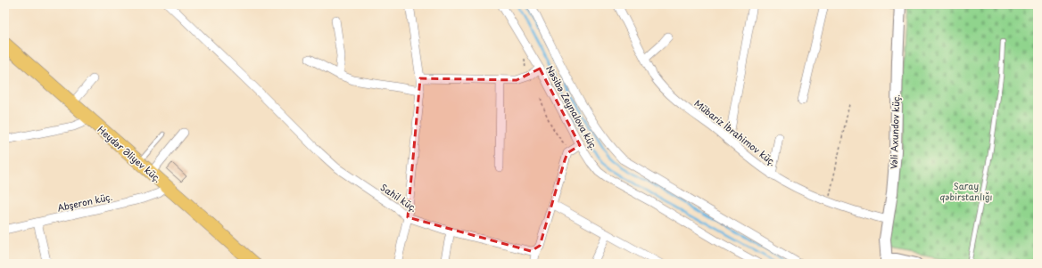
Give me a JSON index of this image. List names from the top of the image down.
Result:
{
  "streets": {
    "main road": ["Heydər Əliyev küç."],
    "street": [
      "Nəsibə Zeynalova küç.",
      "Vəli Axundov küç.",
      "Mübariz İbrahimov küç.",
      "Sahil küç.",
      "Abşeron küç."
    ]
  },
  "crossings": [
    ["Vəli Axundov küç.", "Mübariz İbrahimov küç."],
    ["Heydər Əliyev küç.", "Abşeron küç."]
  ],
  "parks": ["Saray qəbirstanlığı"]
}
